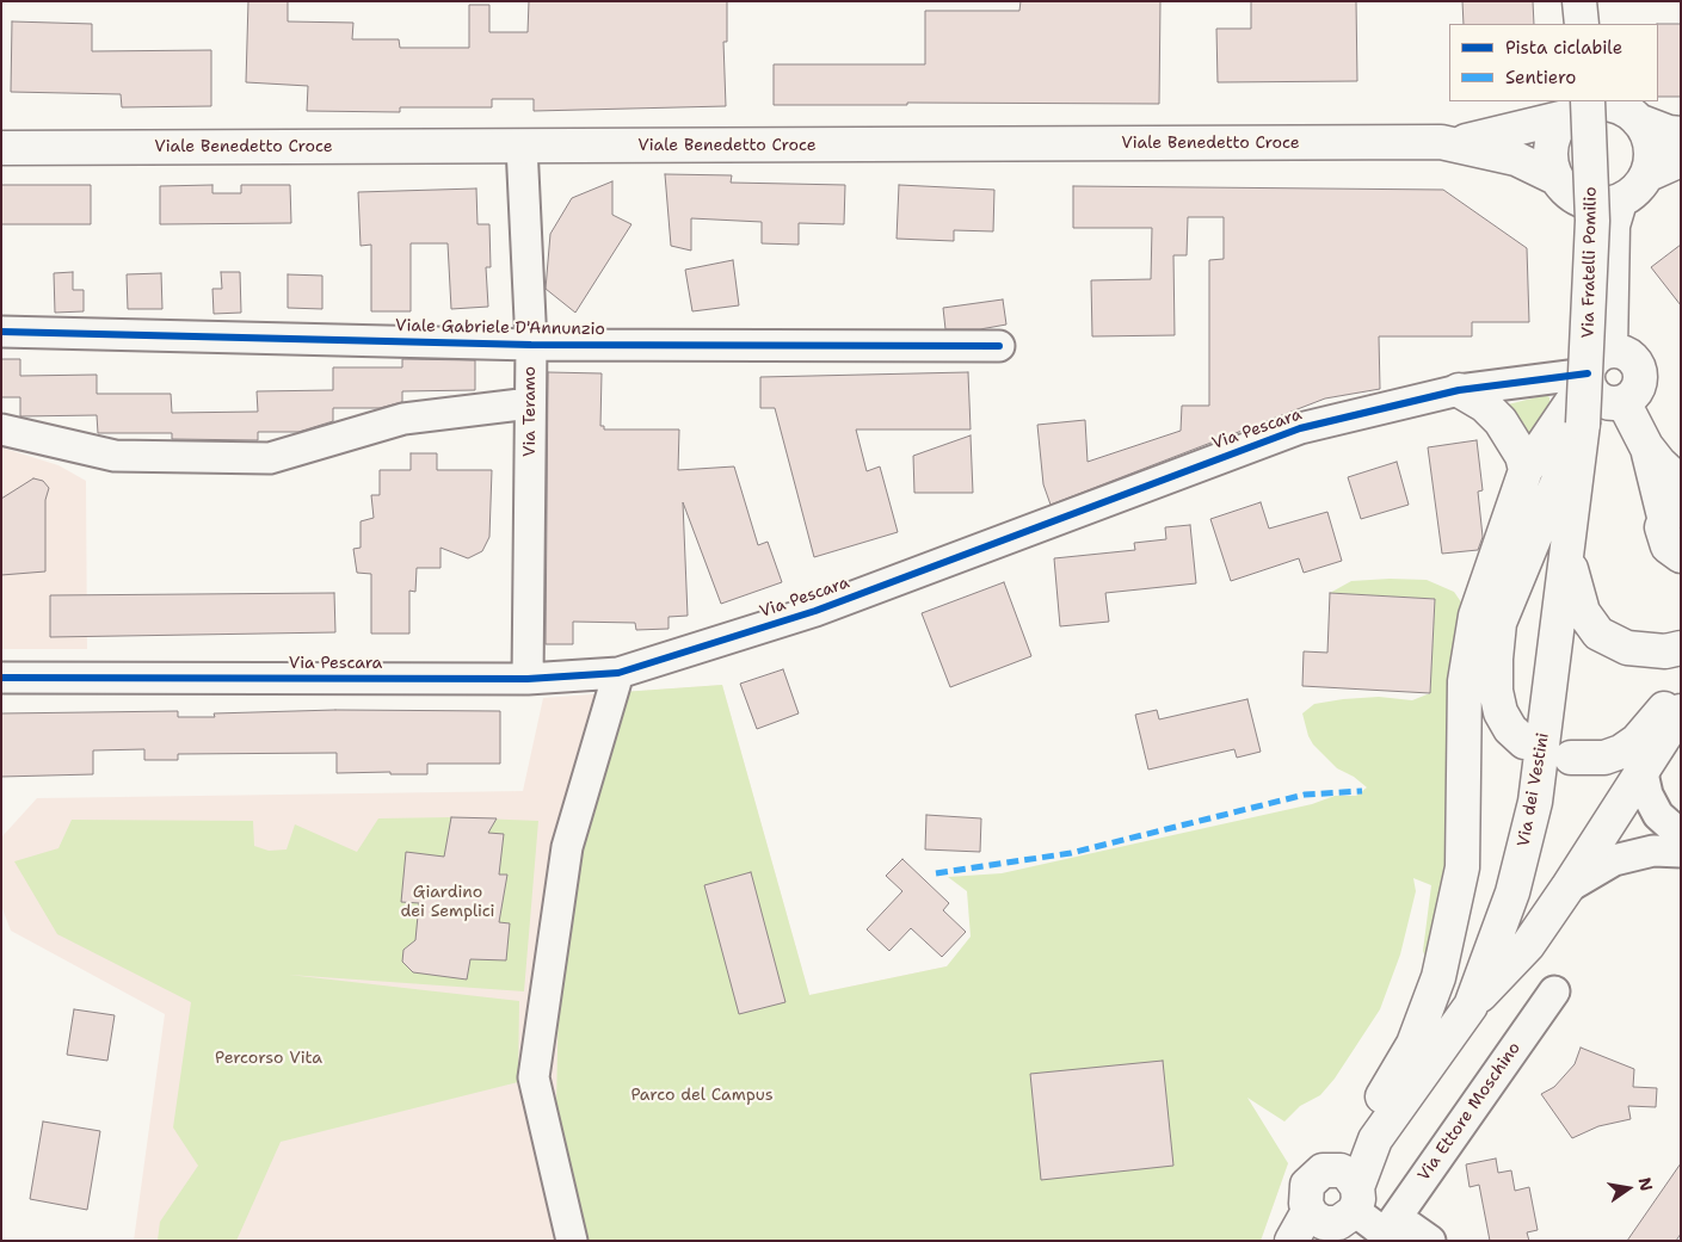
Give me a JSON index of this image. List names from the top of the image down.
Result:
{
  "streets": {
    "main road": ["Viale Benedetto Croce", "Via Fratelli Pomilio", "Via dei Vestini"],
    "street": [
      "Viale Gabriele D'Annunzio",
      "Via Teramo",
      "Via Pescara",
      "Via Ettore Moschino"
    ]
  },
  "crossings": [
    ["Viale Benedetto Croce", "Via Teramo"],
    ["Via Fratelli Pomilio", "Via dei Vestini"],
    ["Viale Gabriele D'Annunzio", "Via Teramo"],
    ["Via Teramo", "Via Pescara"]
  ],
  "parks": ["Giardino dei Semplici", "Percorso Vita", "Parco del Campus"],
  "legend": ["Pista ciclabile", "Sentiero"],
  "north": "right"
}
